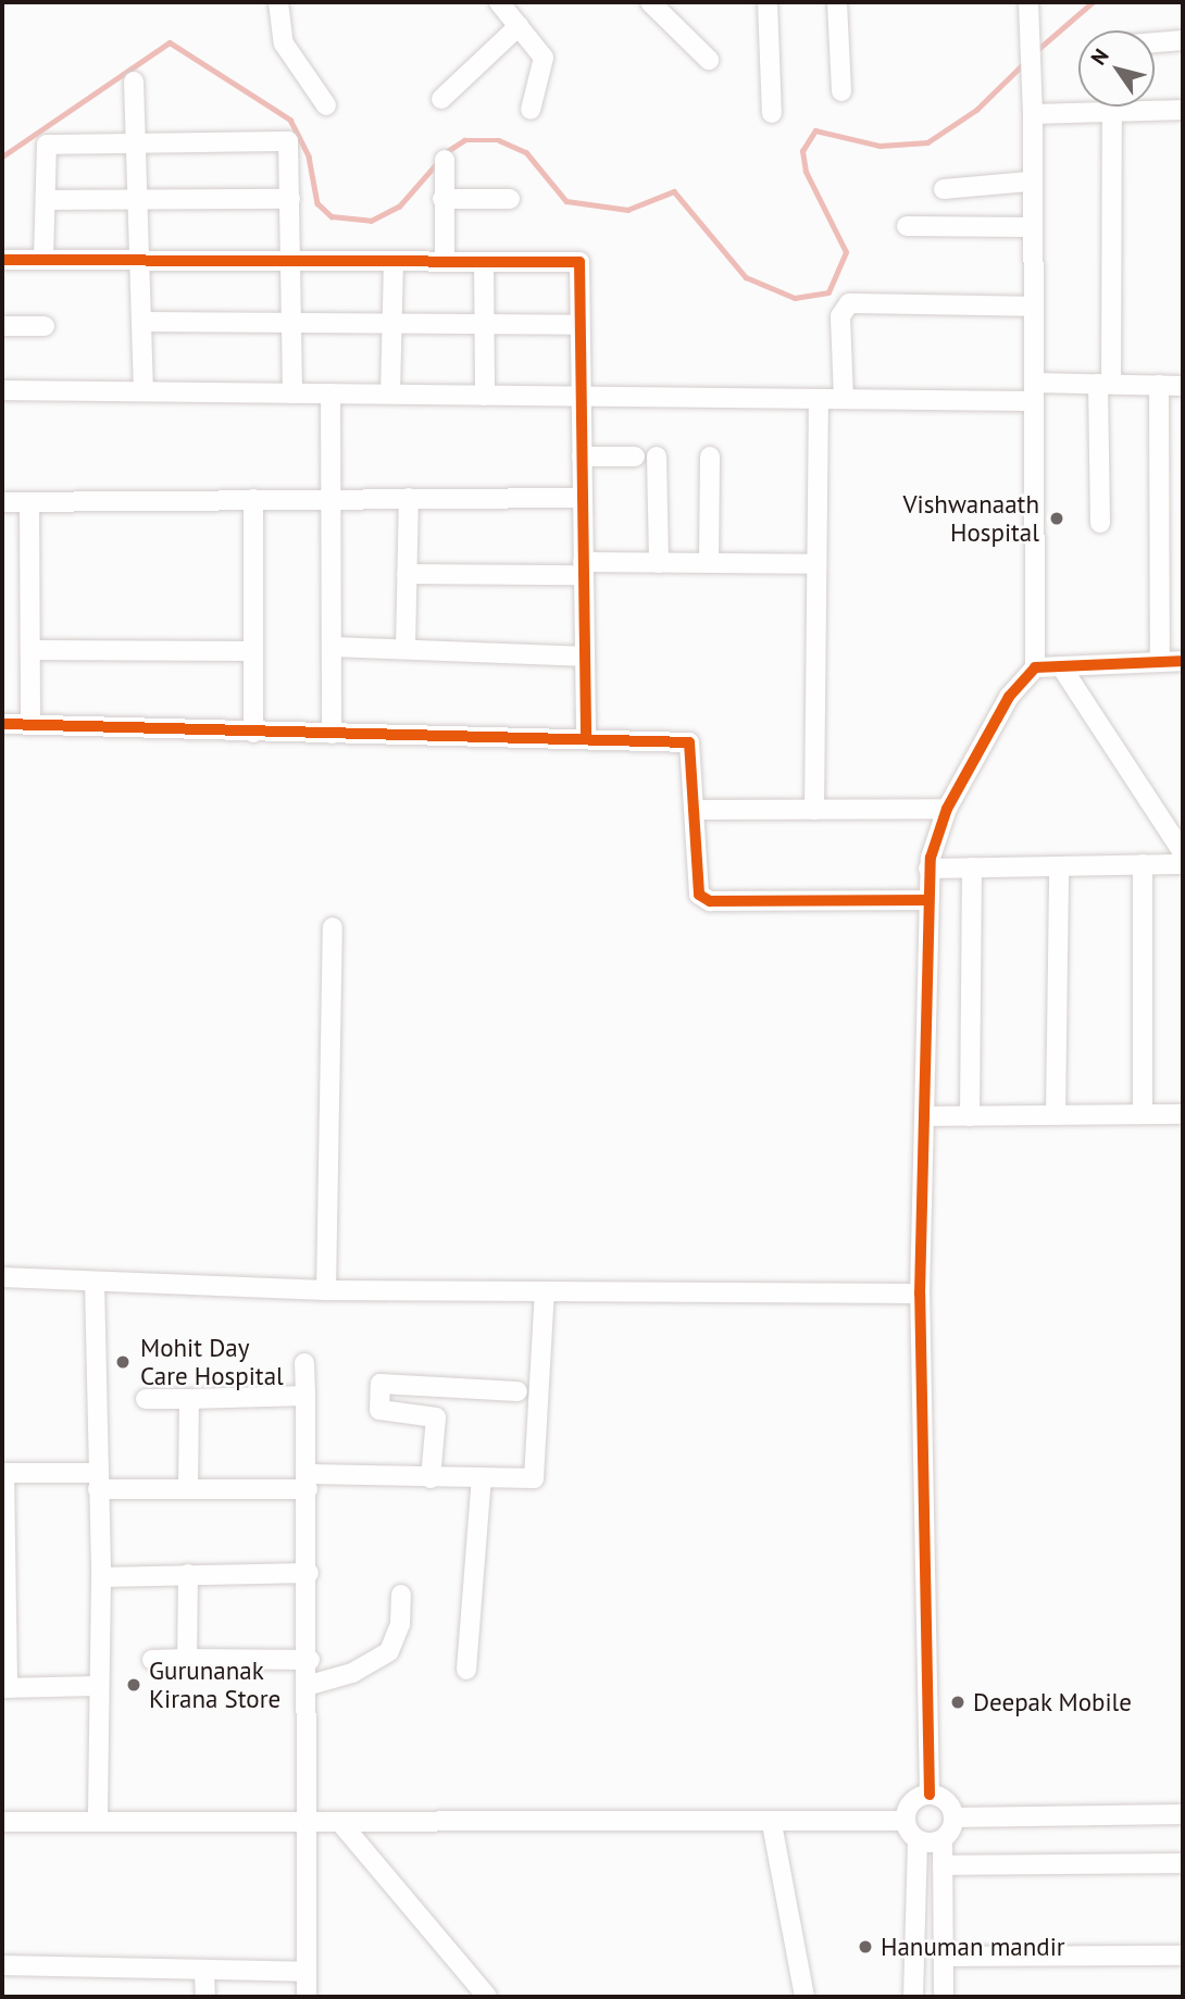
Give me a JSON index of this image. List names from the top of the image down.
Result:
{
  "places": [
    "Vishwanaath Hospital",
    "Mohit Day Care Hospital",
    "Gurunanak Kirana Store",
    "Deepak Mobile",
    "Hanuman mandir"
  ],
  "north": "top left"
}
